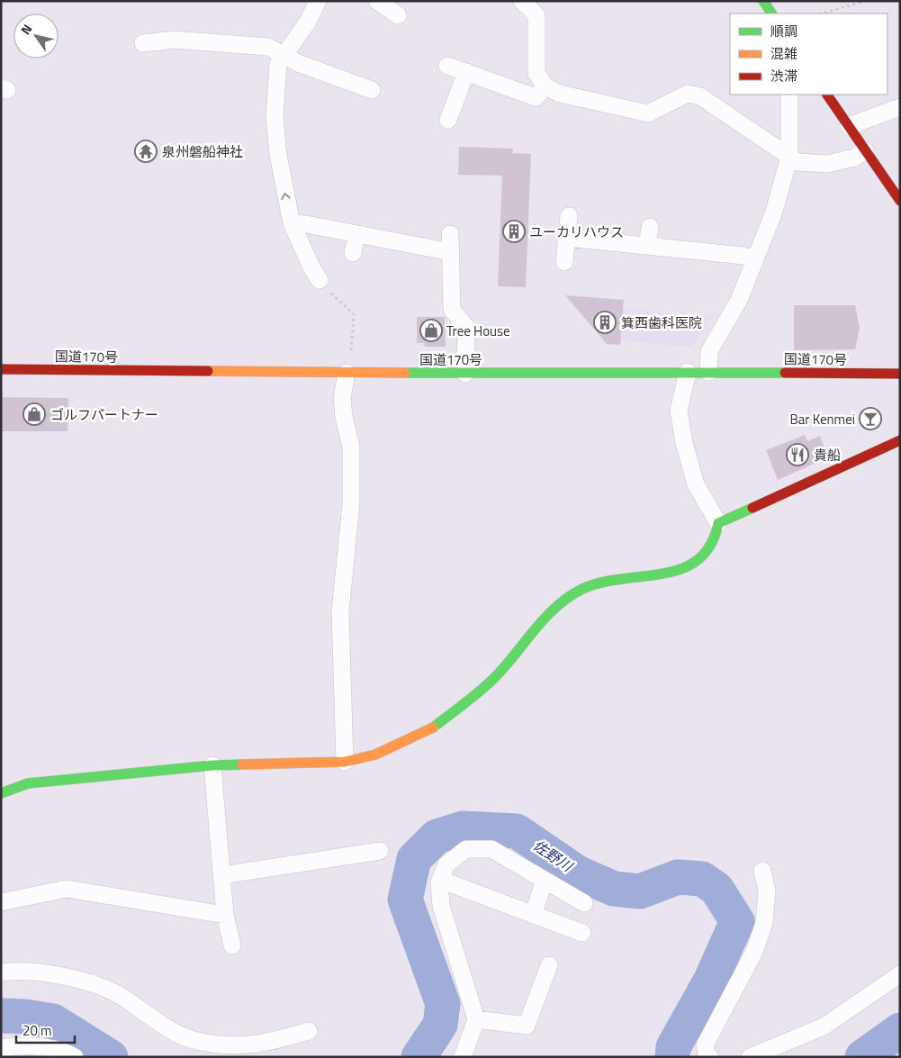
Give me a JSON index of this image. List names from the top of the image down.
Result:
{
  "streets": {
    "main road": ["国道170号"]
  },
  "water": ["佐野川"],
  "places": {
    "temple": ["泉州磐船神社"],
    "building": ["ユーカリハウス", "箕西歯科医院"],
    "shop": ["Tree House", "ゴルフパートナー"],
    "bar": ["Bar Kenmei"],
    "restaurant": ["貴船"]
  },
  "legend": ["順調", "混雑", "渋滞"],
  "scale_bar": "20 m",
  "north": "top left"
}
